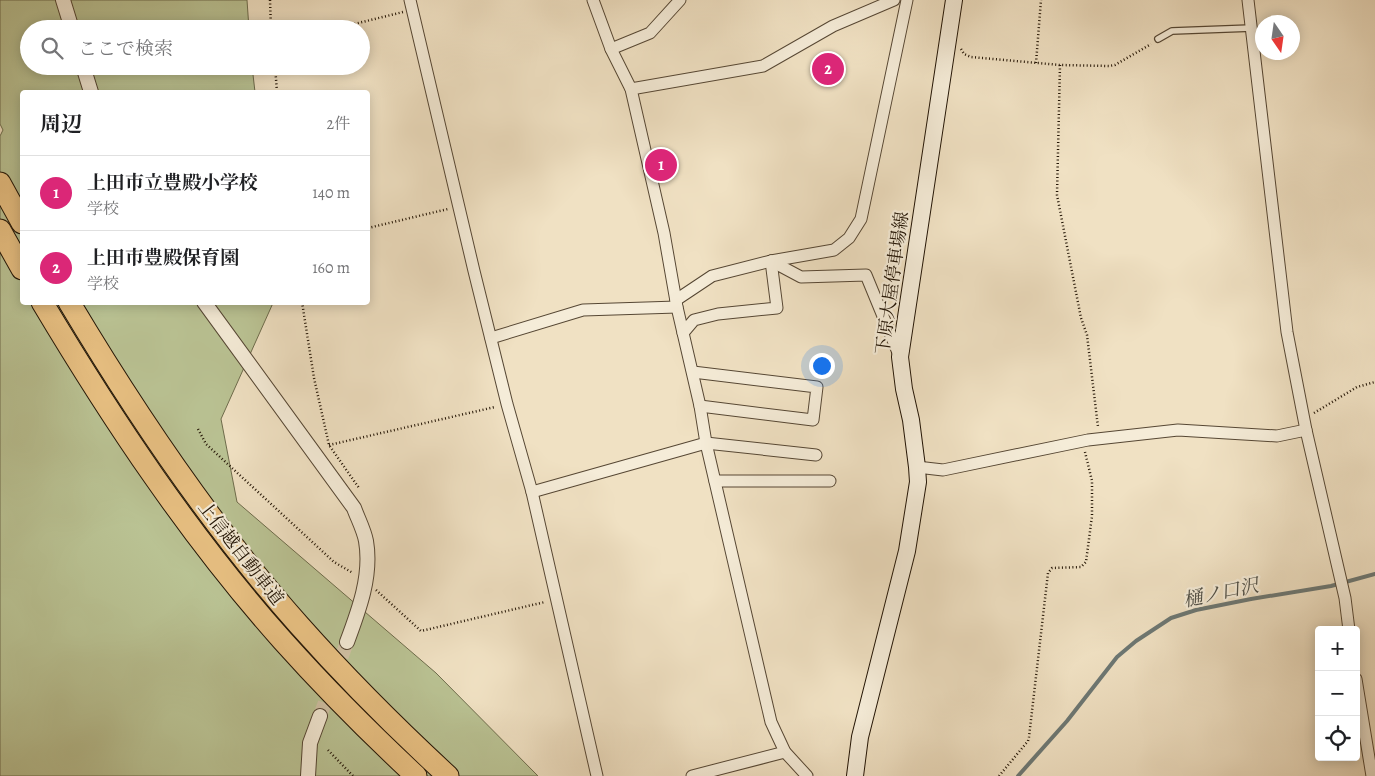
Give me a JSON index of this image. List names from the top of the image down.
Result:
{
  "streets": {
    "highway": ["上信越自動車道"],
    "main road": ["下原大屋停車場線"]
  },
  "water": ["樋ノ口沢"],
  "north": "bottom",
  "page": {
    "search": "ここで検索",
    "pins": ["2", "1"],
    "heading": ["周辺", "2件"],
    "list": [
      {
        "mark": "1",
        "name": "上田市立豊殿小学校",
        "note": "学校",
        "value": "140 m"
      },
      {
        "mark": "2",
        "name": "上田市豊殿保育園",
        "note": "学校",
        "value": "160 m"
      }
    ],
    "map_buttons": ["+", "−"]
  }
}
